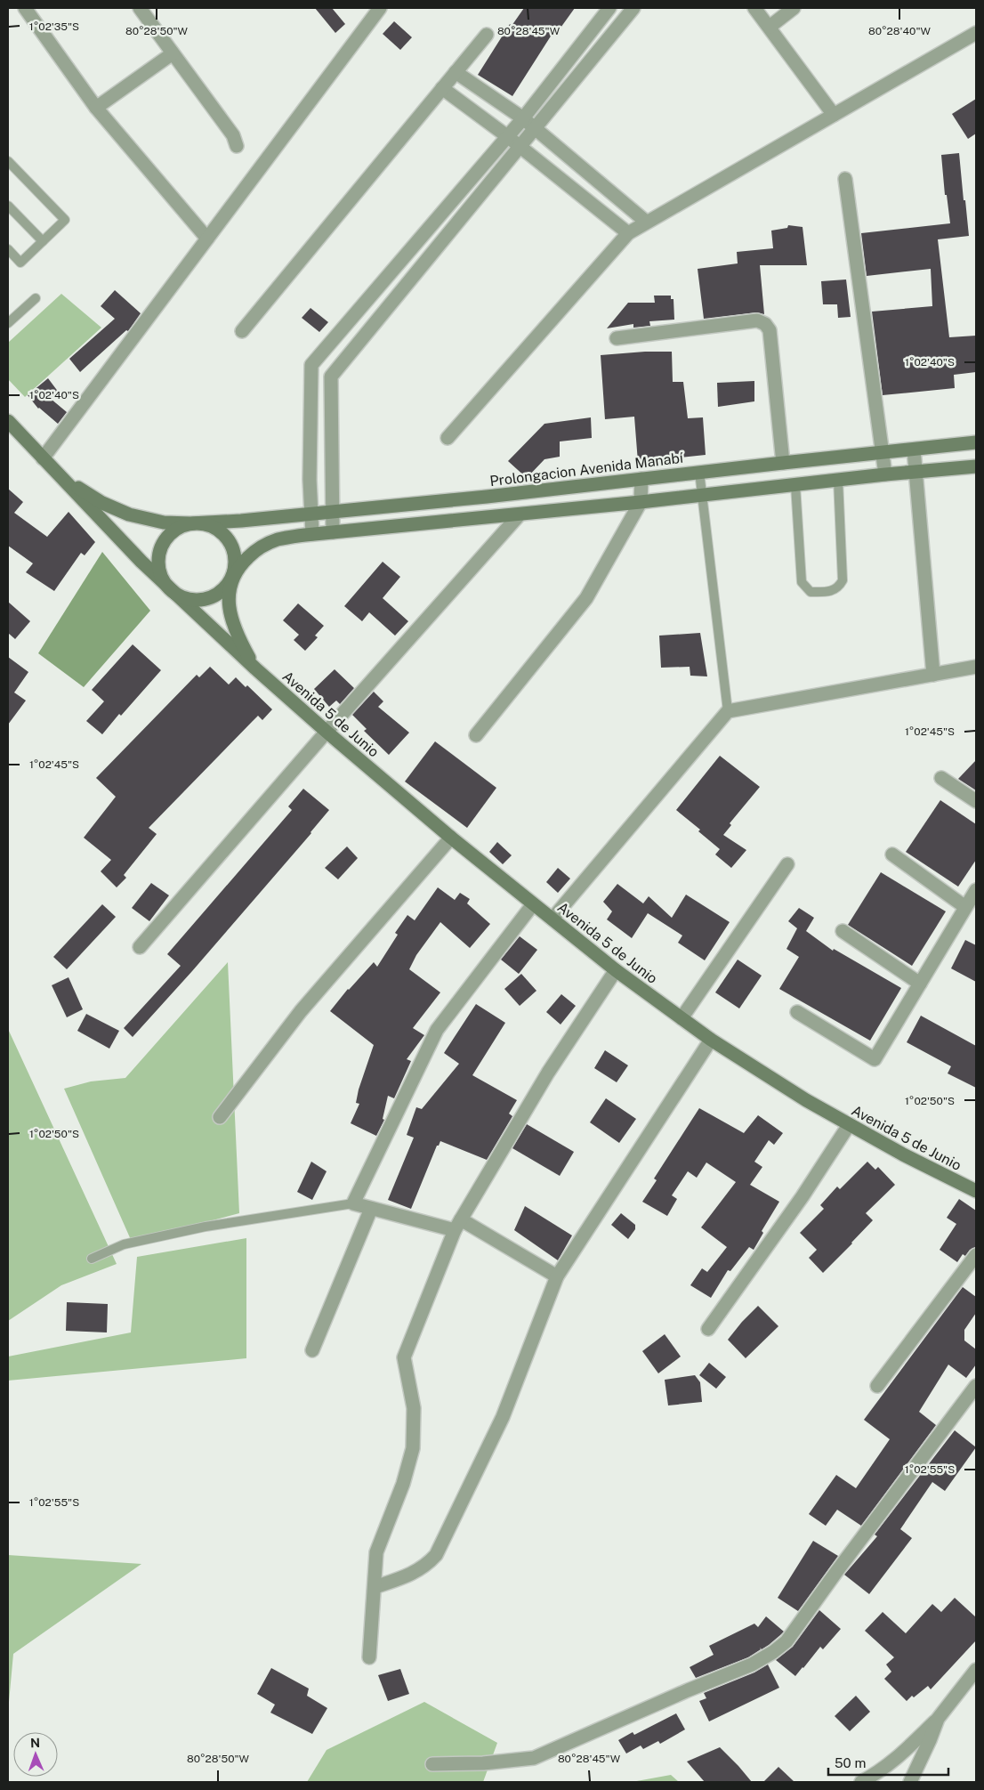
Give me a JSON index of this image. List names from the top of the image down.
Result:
{
  "streets": {
    "main road": ["Prolongacion Avenida Manabí", "Avenida 5 de Junio"]
  },
  "crossings": [
    ["Prolongacion Avenida Manabí", "Avenida 5 de Junio"]
  ],
  "scale_bar": "50 m",
  "north": "top",
  "coordinates": [
    "1°02'35\"S",
    "80°28'50\"W",
    "80°28'45\"W",
    "80°28'40\"W",
    "1°02'40\"S",
    "1°02'45\"S",
    "1°02'50\"S",
    "1°02'55\"S"
  ]
}
